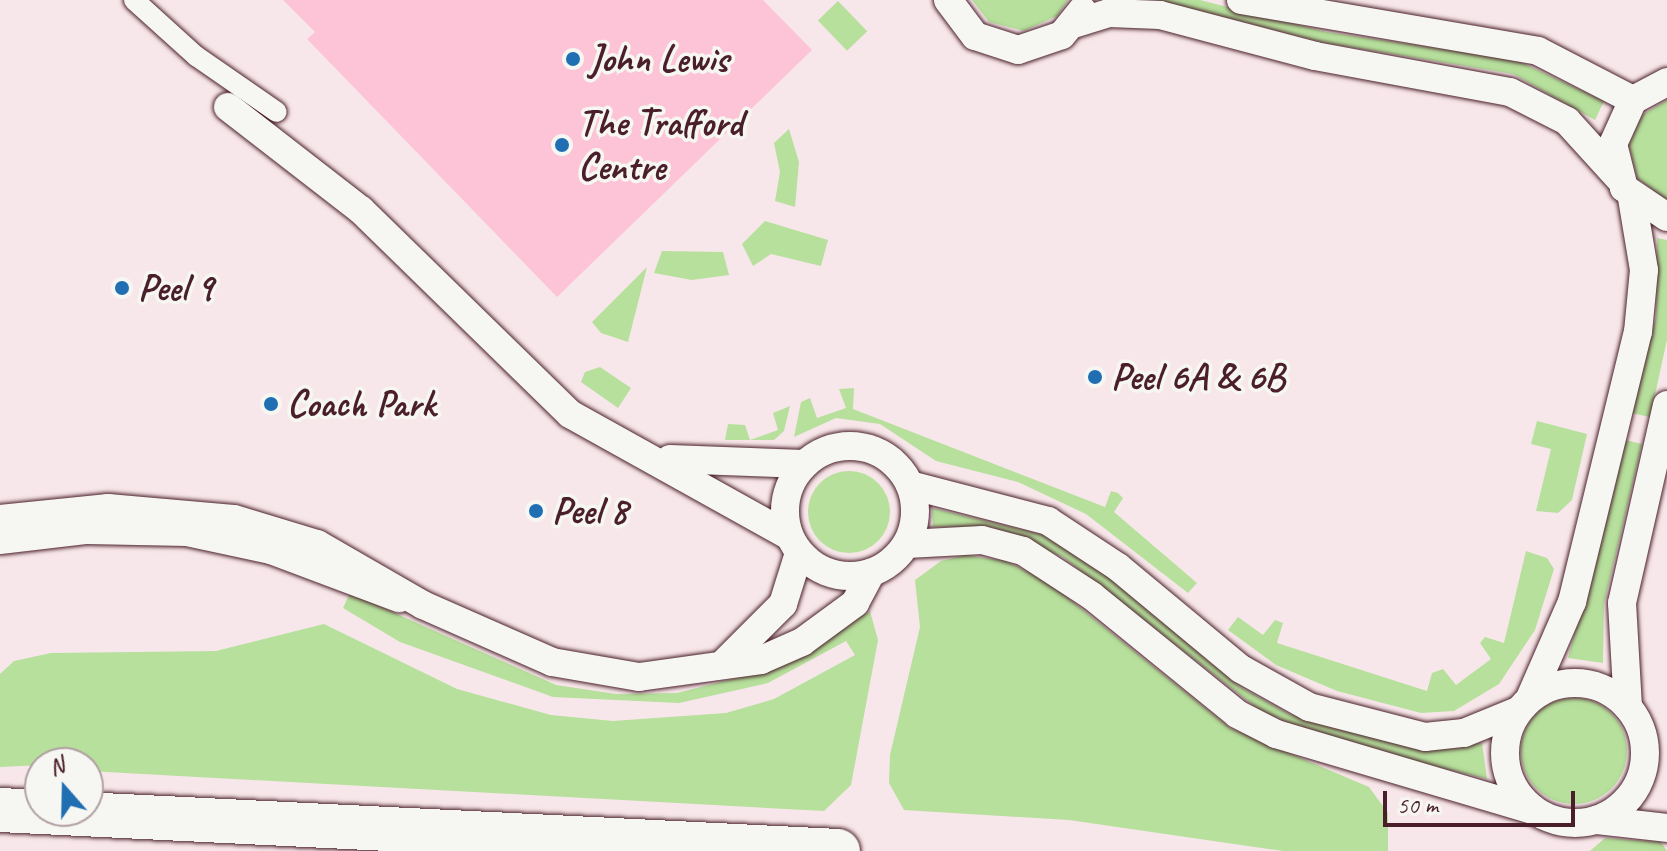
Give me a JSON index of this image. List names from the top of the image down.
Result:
{
  "places": [
    "John Lewis",
    "The Trafford Centre",
    "Peel 9",
    "Peel 6A & 6B",
    "Coach Park",
    "Peel 8"
  ],
  "scale_bar": "50 m",
  "north": "top"
}
